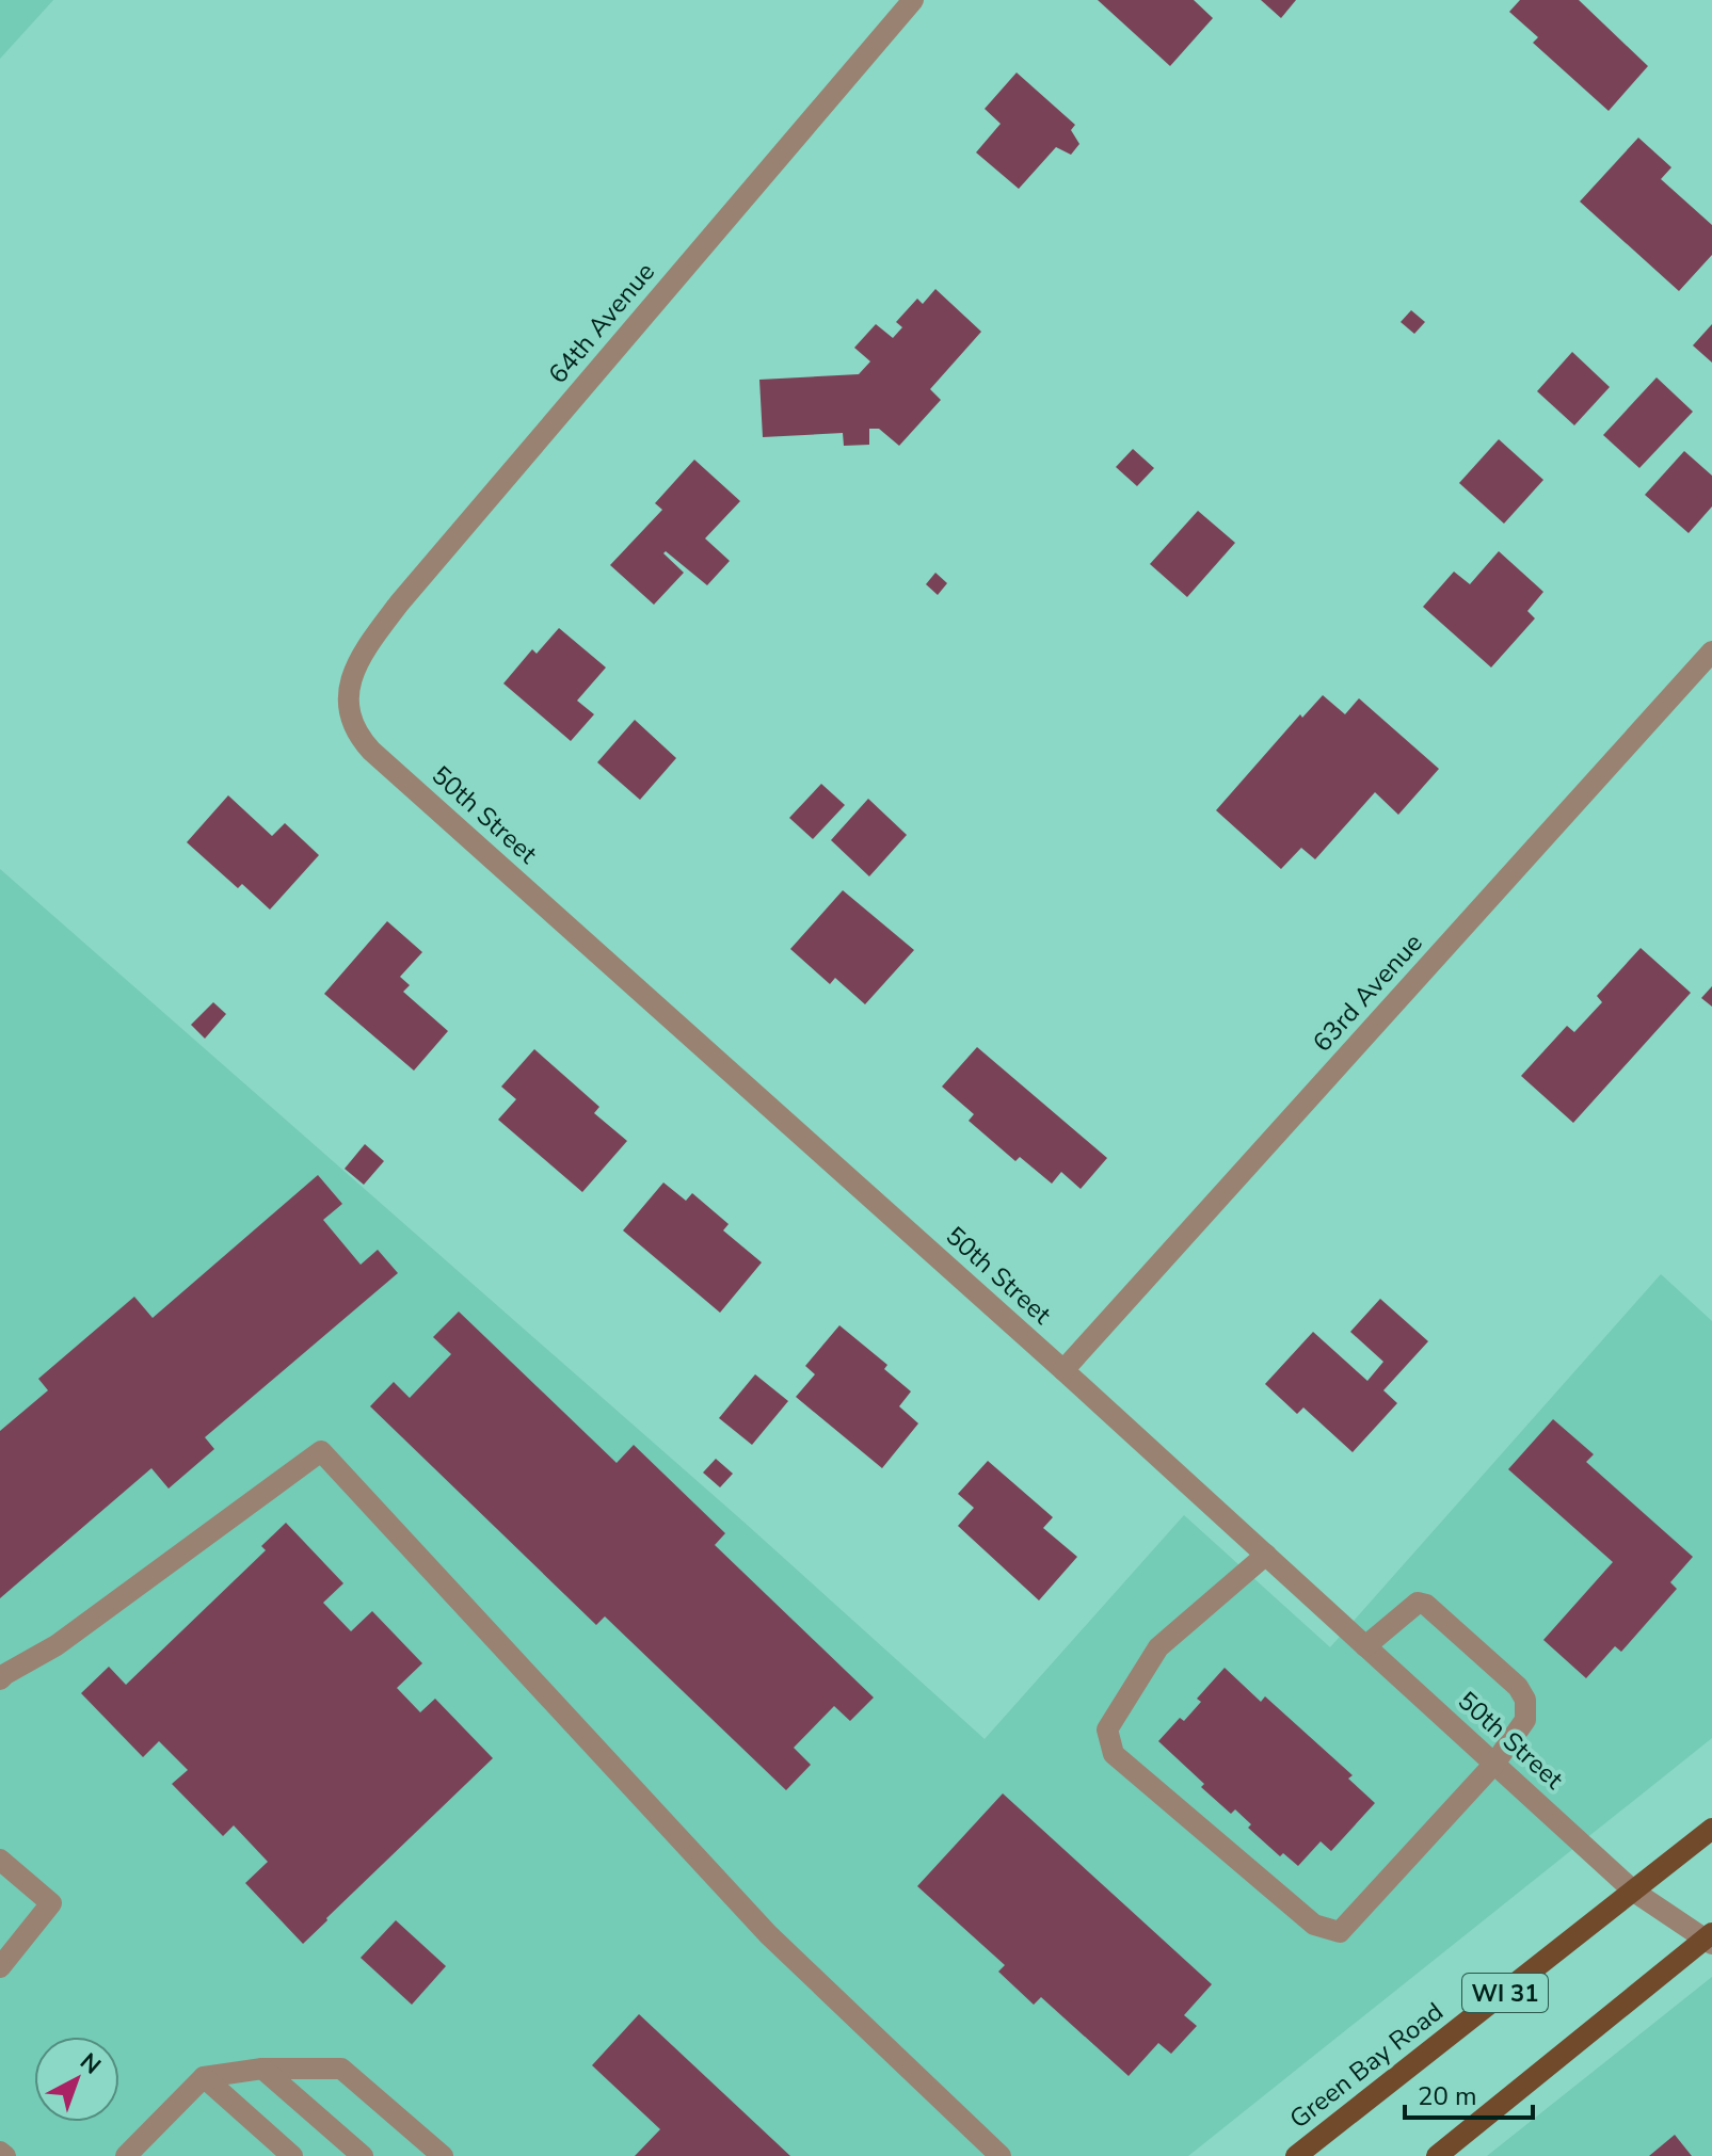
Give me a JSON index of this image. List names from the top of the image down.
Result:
{
  "streets": {
    "main road": ["WI 31", "Green Bay Road"],
    "street": ["64th Avenue", "50th Street", "63rd Avenue"]
  },
  "crossings": [
    ["64th Avenue", "50th Street"],
    ["50th Street", "63rd Avenue"],
    ["50th Street", "Green Bay Road"]
  ],
  "scale_bar": "20 m",
  "north": "top right"
}
